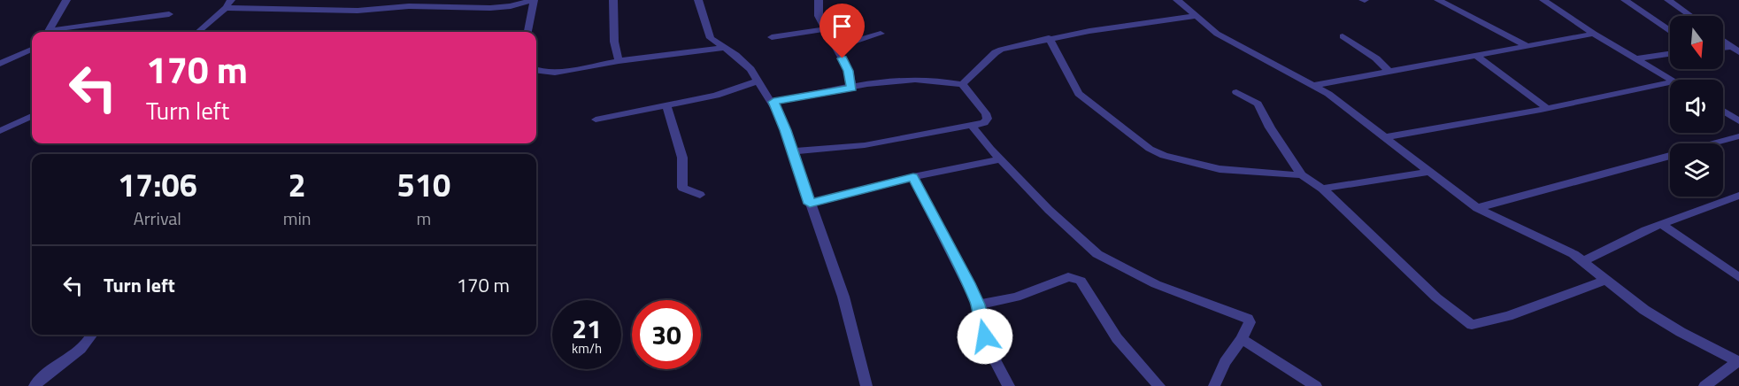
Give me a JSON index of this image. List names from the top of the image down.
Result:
{
  "north": "bottom",
  "page": {
    "turn": ["170 m", "Turn left"],
    "eta": [
      "17:06",
      "Arrival",
      "2",
      "min",
      "510",
      "m"
    ],
    "list": [
      {
        "name": "Turn left",
        "value": "170 m"
      }
    ],
    "speed": "21 km/h",
    "limit": "30"
  }
}
